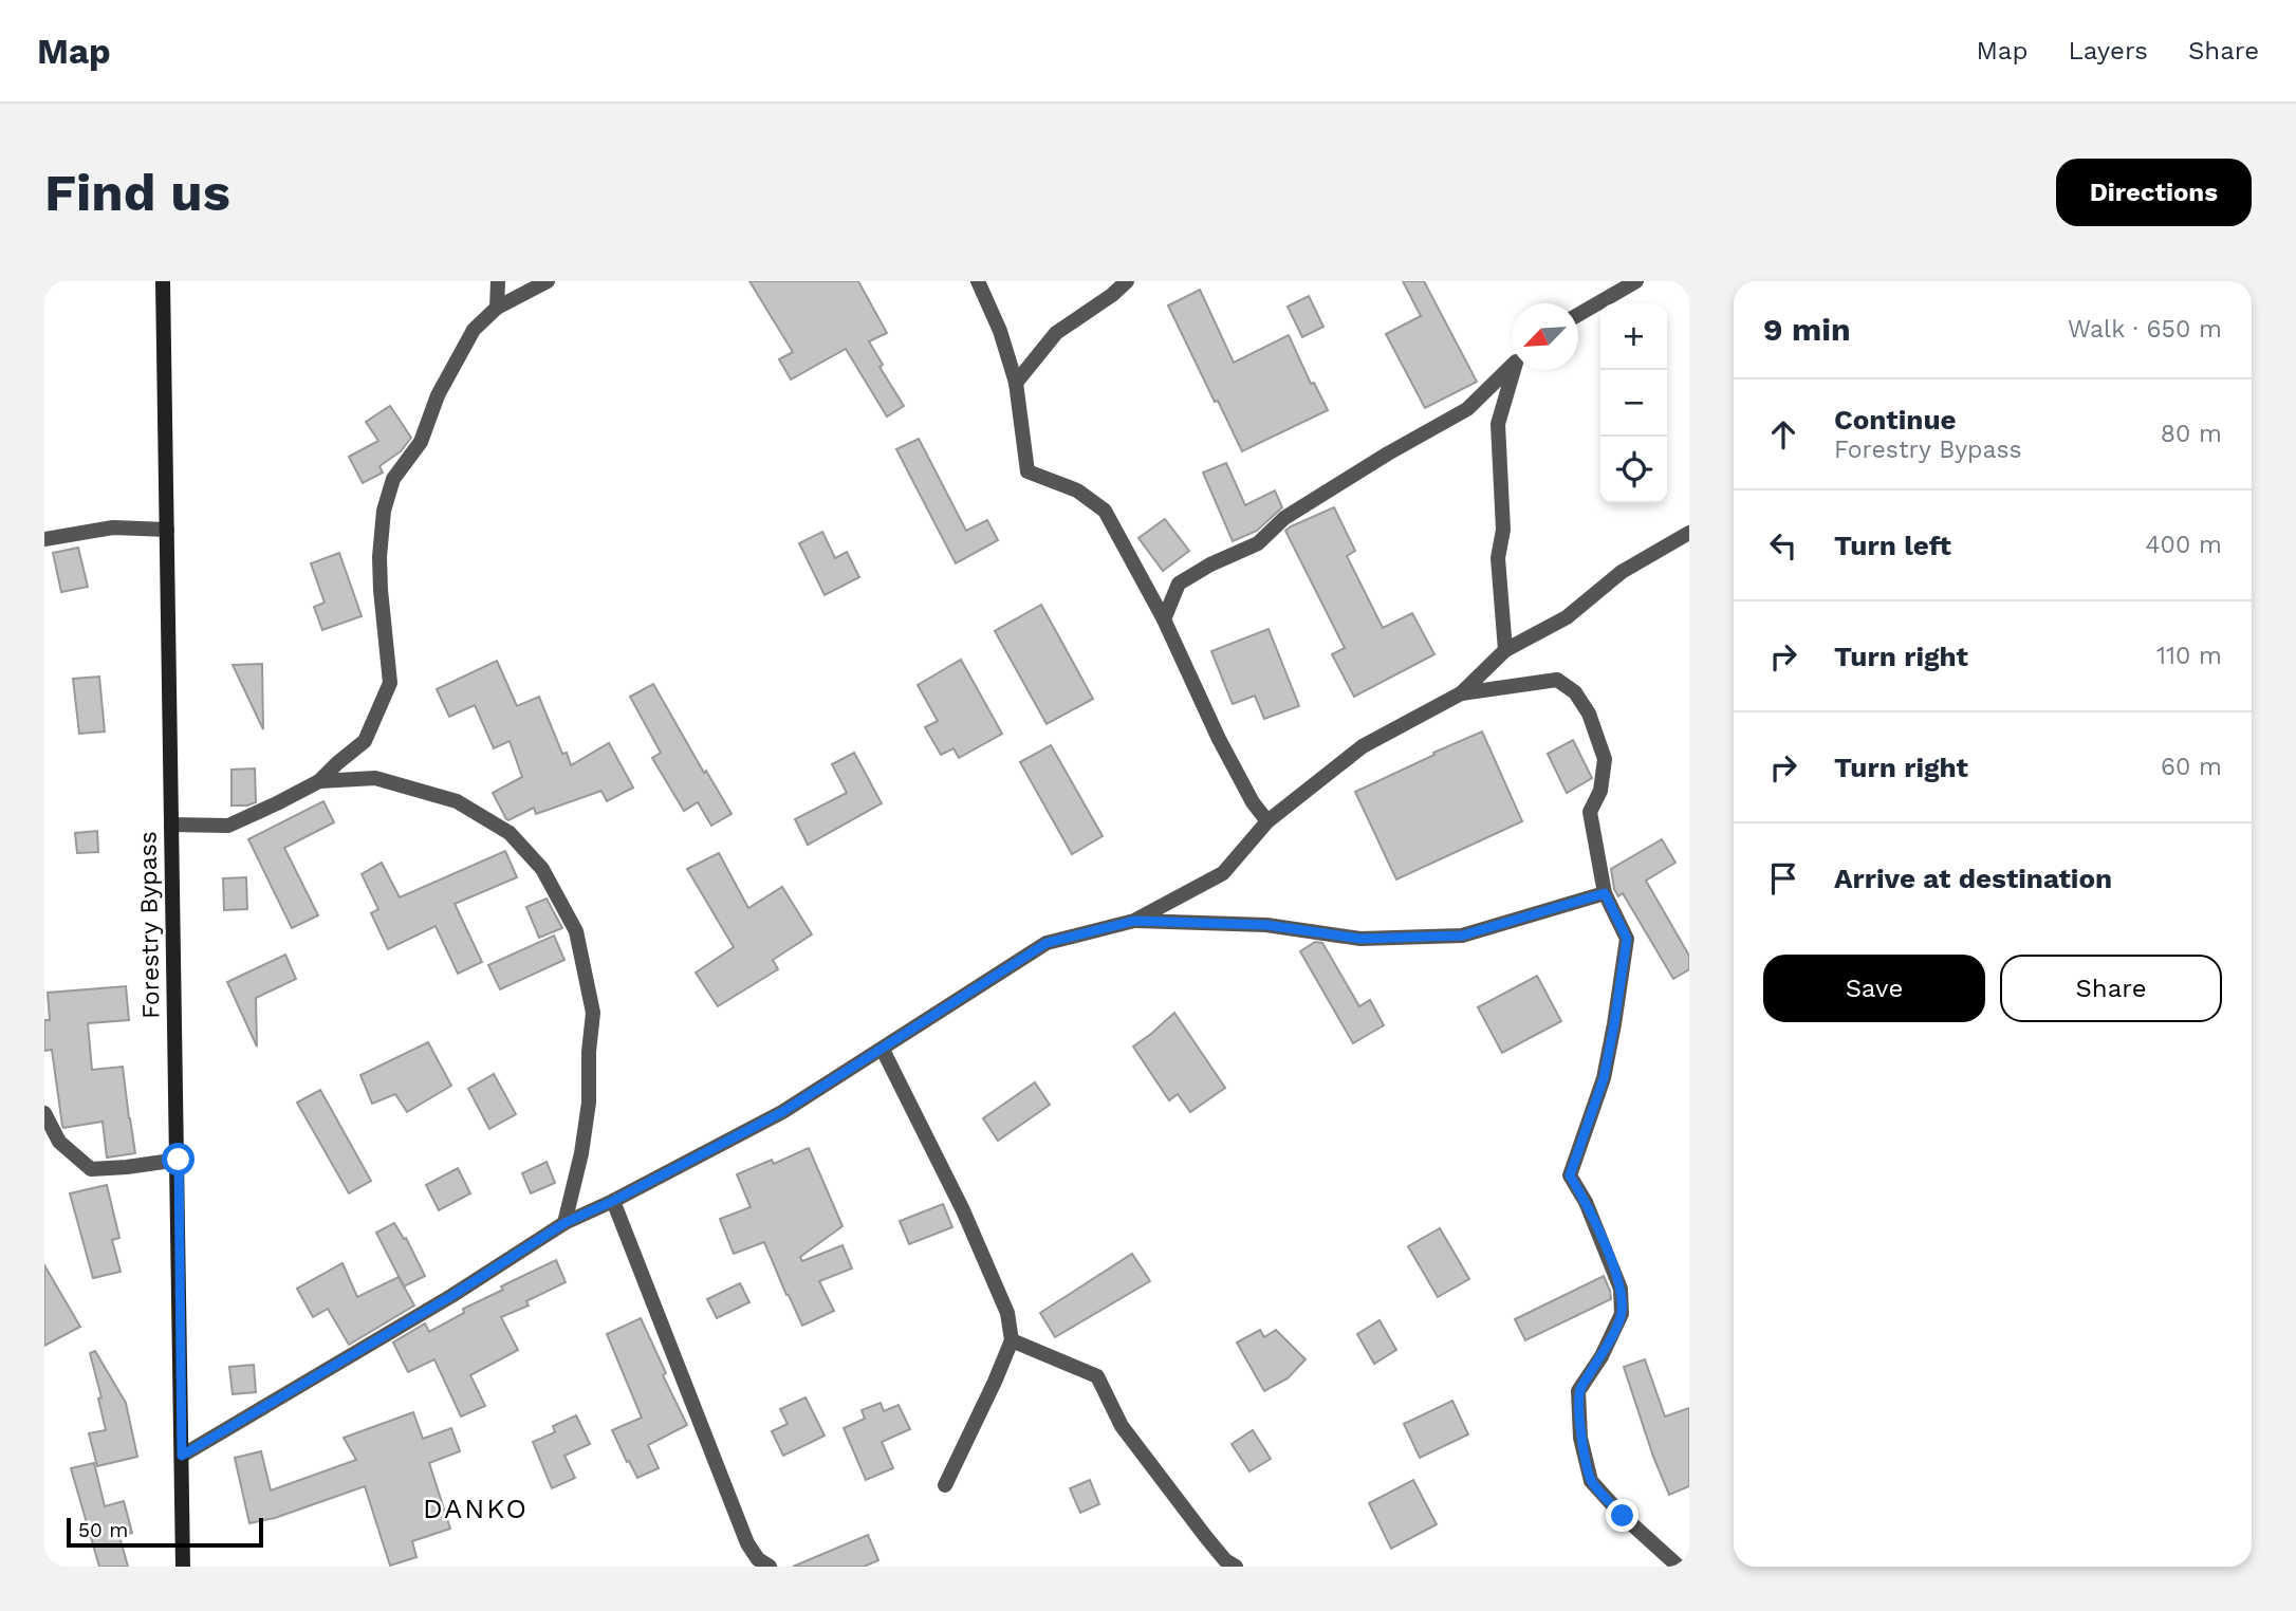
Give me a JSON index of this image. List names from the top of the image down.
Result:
{
  "streets": {
    "street": ["Forestry Bypass"]
  },
  "districts": ["DANKO"],
  "scale_bar": "50 m",
  "north": "bottom left",
  "page": {
    "header": "Map",
    "nav": ["Map", "Layers", "Share"],
    "buttons": [
      "Directions",
      ["Save", "Share"]
    ],
    "title": "Find us",
    "heading": ["9 min", "Walk · 650 m"],
    "map_buttons": ["+", "−"],
    "list": [
      ["Continue", "Forestry Bypass", "80 m"],
      ["Turn left", "400 m"],
      ["Turn right", "110 m"],
      ["Turn right", "60 m"],
      "Arrive at destination"
    ],
    "scale": "50 m"
  }
}
